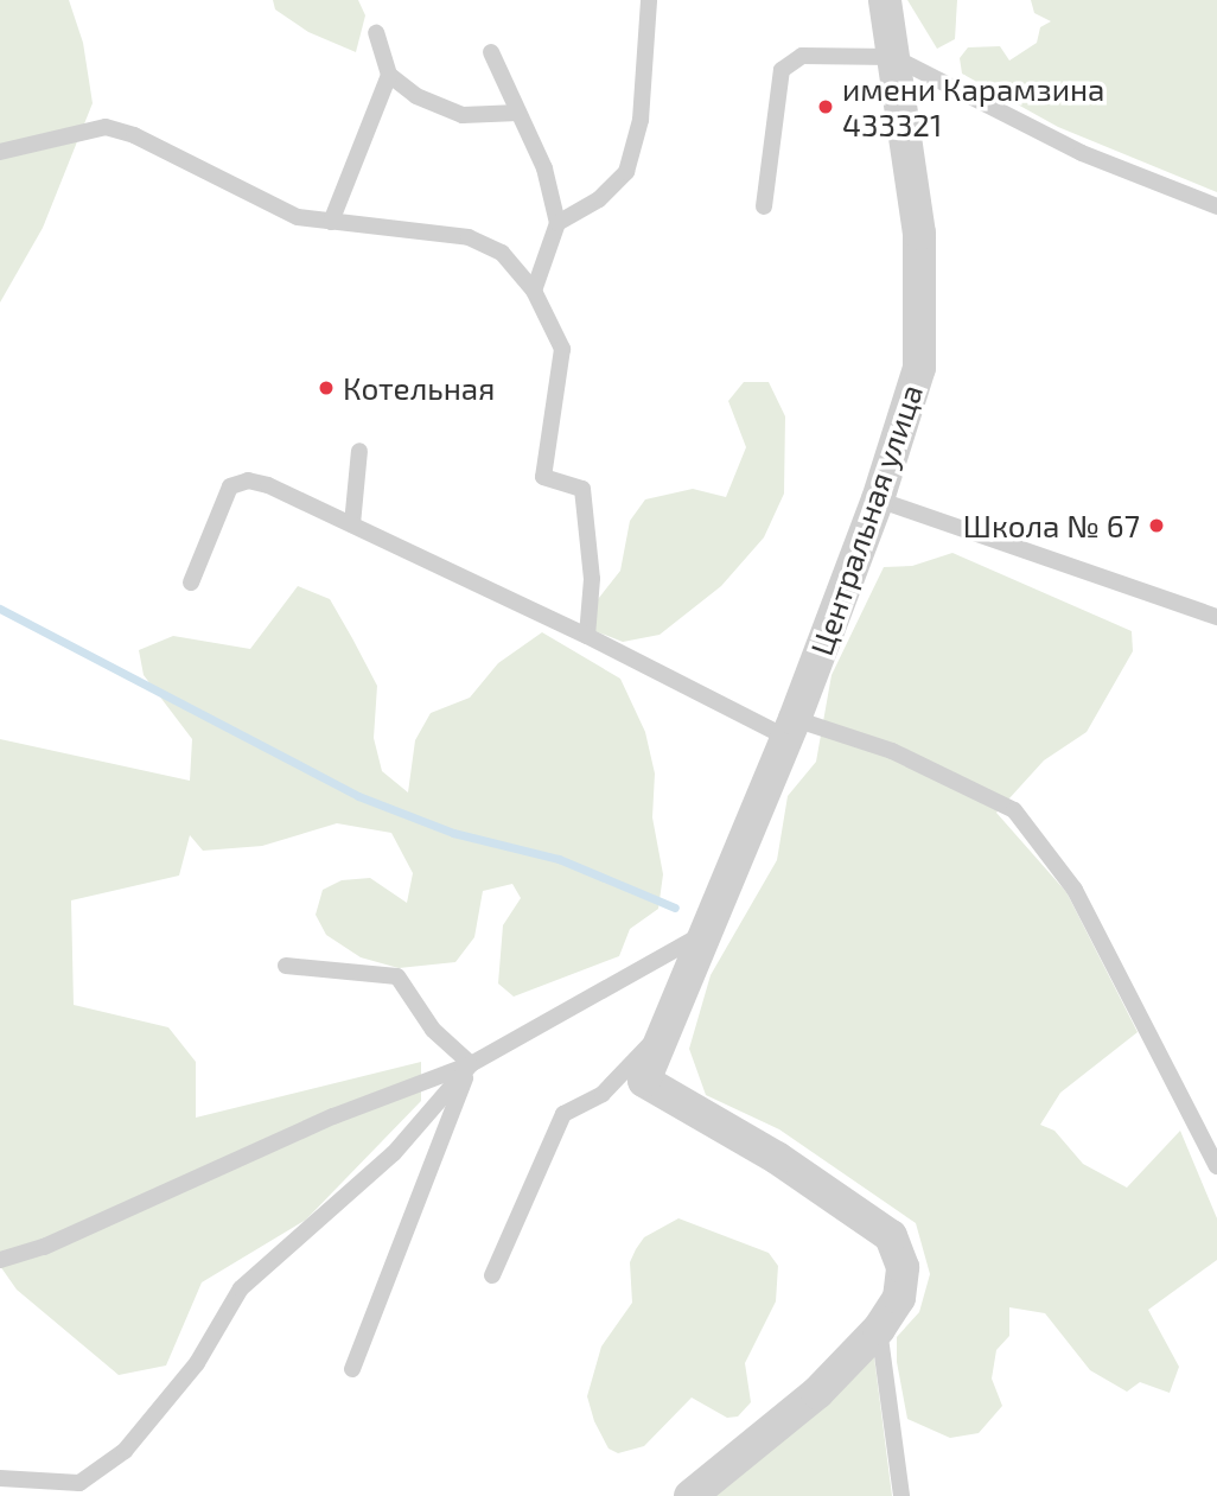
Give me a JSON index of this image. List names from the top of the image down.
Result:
{
  "streets": {
    "street": ["Центральная улица"]
  },
  "places": ["имени Карамзина 433321", "Котельная", "Школа № 67"]
}
